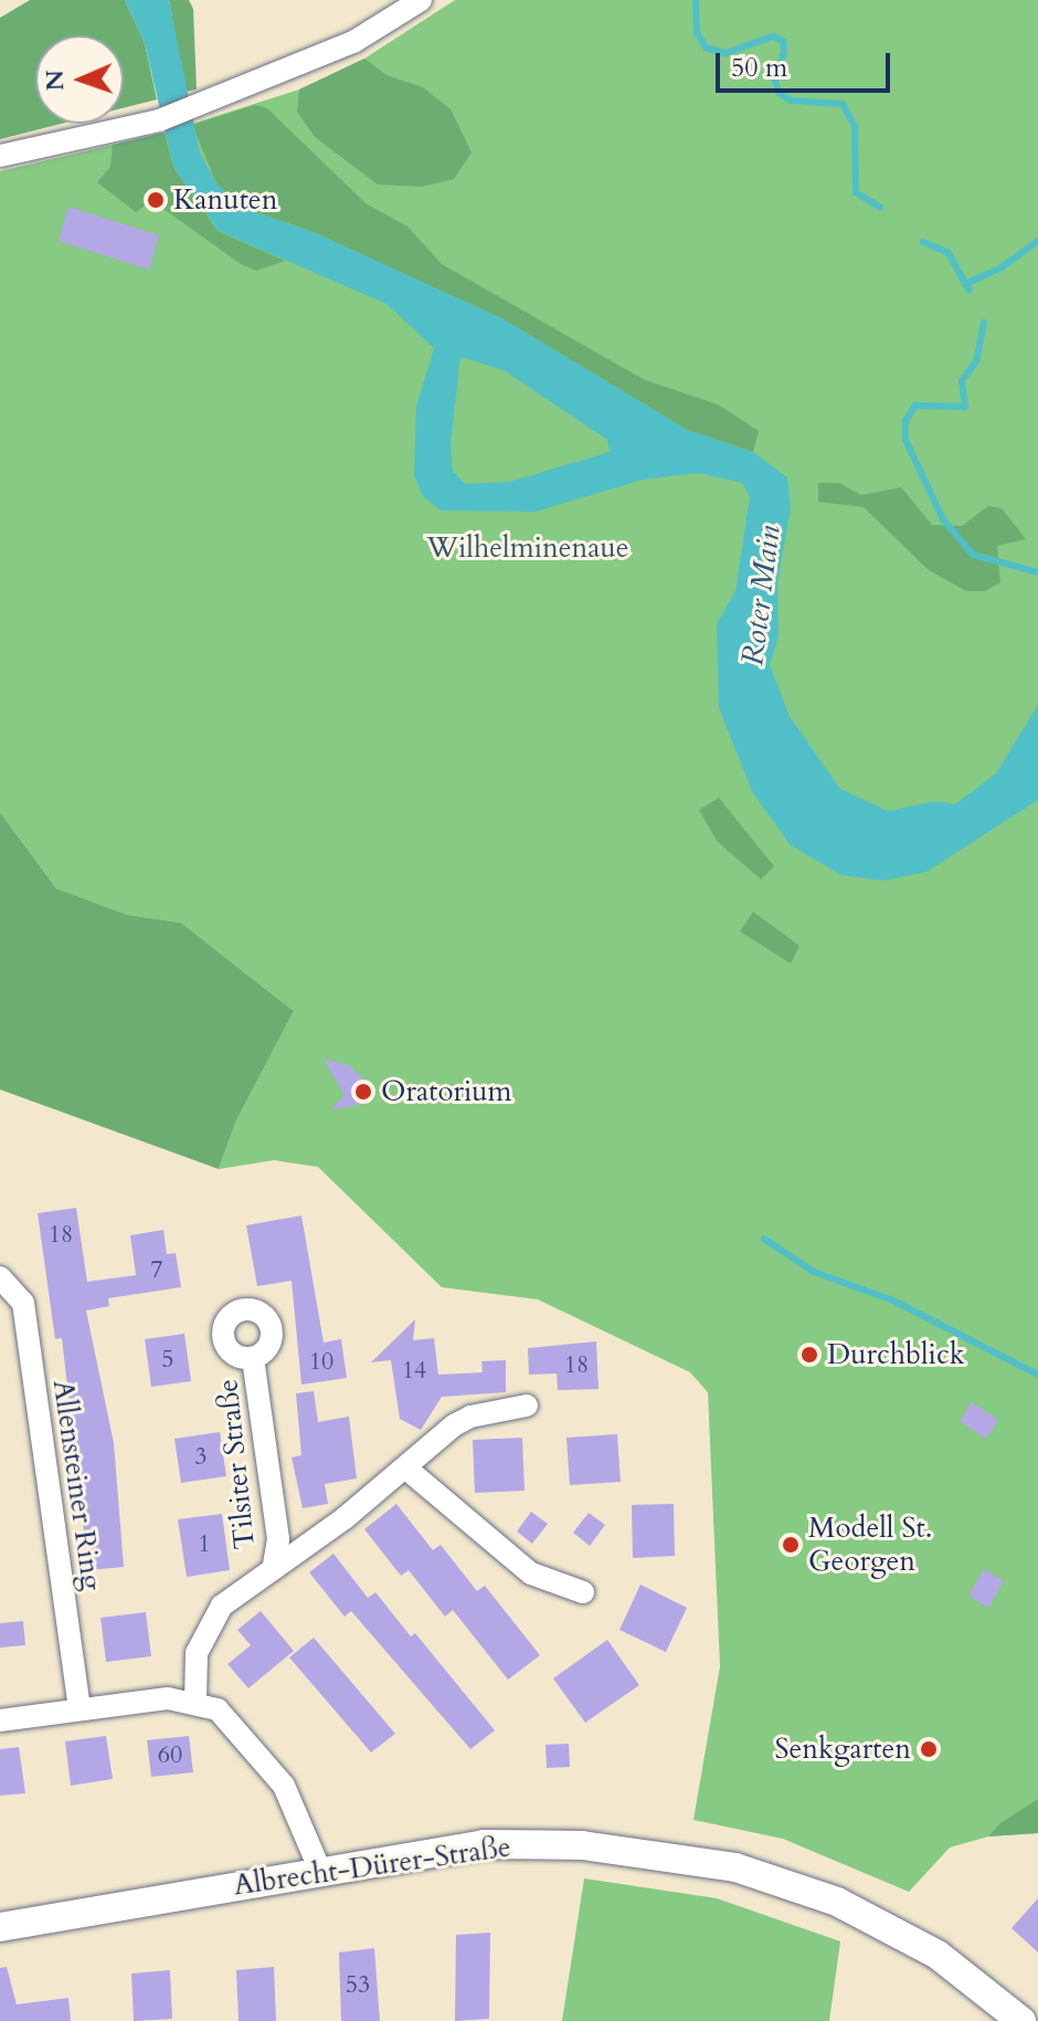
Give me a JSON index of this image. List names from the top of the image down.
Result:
{
  "streets": {
    "main road": ["Albrecht-Dürer-Straße"],
    "street": ["Tilsiter Straße", "Allensteiner Ring"]
  },
  "water": ["Roter Main"],
  "parks": ["Wilhelminenaue"],
  "places": [
    "Kanuten",
    "Oratorium",
    "Durchblick",
    "Modell St. Georgen",
    "Senkgarten"
  ],
  "house_numbers": [
    "18",
    "7",
    "5",
    "10",
    "18",
    "14",
    "3",
    "1",
    "60",
    "53"
  ],
  "scale_bar": "50 m",
  "north": "left"
}
